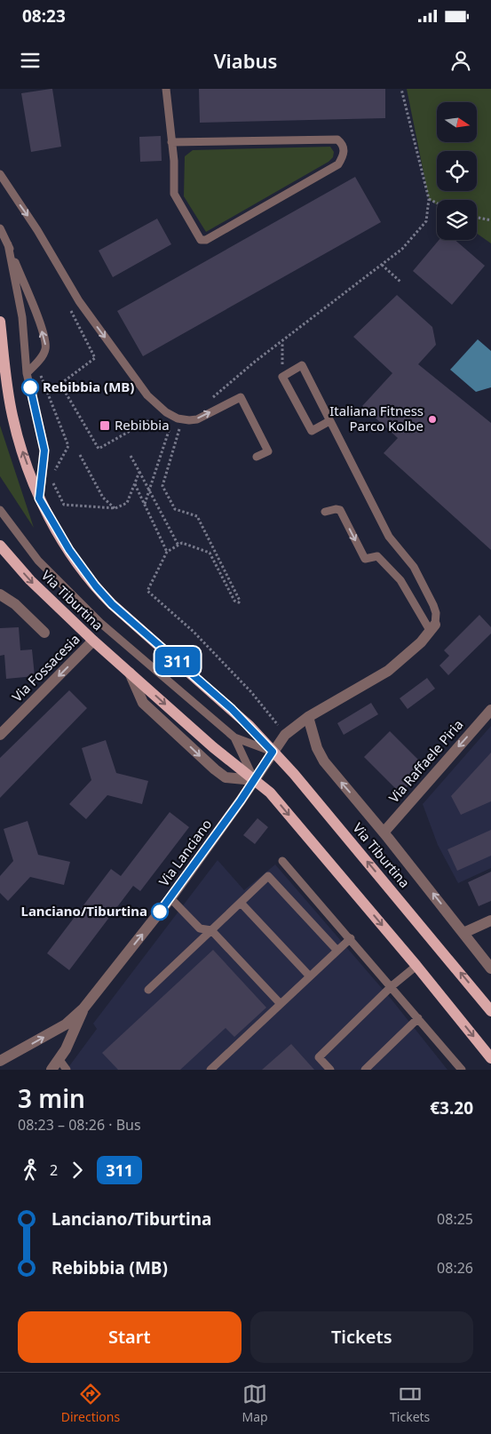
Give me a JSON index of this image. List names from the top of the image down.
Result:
{
  "streets": {
    "main road": ["Via Tiburtina"],
    "street": ["Via Fossacesia", "Via Raffaele Piria", "Via Lanciano"]
  },
  "crossings": [
    ["Via Tiburtina", "Via Fossacesia"],
    ["Via Tiburtina", "Via Raffaele Piria"],
    ["Via Tiburtina", "Via Lanciano"]
  ],
  "one_way": ["Via Fossacesia", "Via Raffaele Piria"],
  "places": {
    "other": ["Rebibbia (MB)", "Italiana Fitness Parco Kolbe", "Lanciano/Tiburtina"],
    "transit": ["Rebibbia"]
  },
  "lines": ["bus line 311"],
  "north": "right",
  "page": {
    "status": "08:23",
    "header": "Viabus",
    "on_map": "311",
    "heading": ["3 min", "08:23 – 08:26 · Bus", "€3.20"],
    "legs": ["2", "311"],
    "list": [
      {
        "name": "Lanciano/Tiburtina",
        "value": "08:25"
      },
      {
        "name": "Rebibbia (MB)",
        "value": "08:26"
      }
    ],
    "buttons": ["Start", "Tickets"],
    "tabs": ["Directions", "Map", "Tickets"]
  }
}
